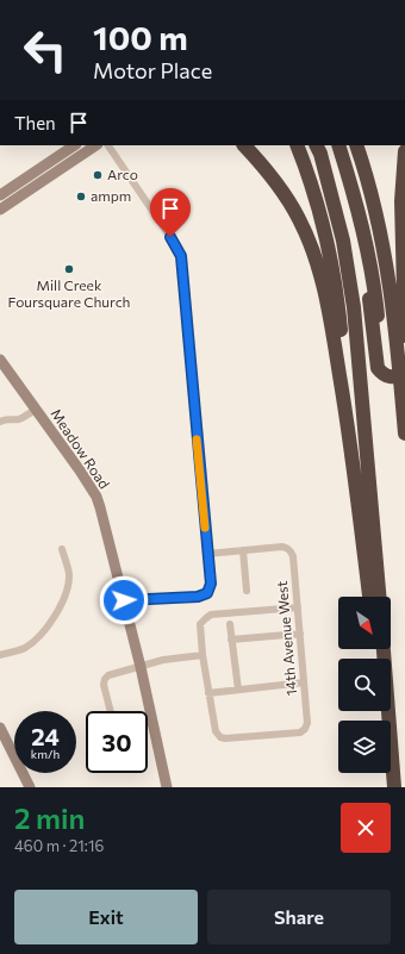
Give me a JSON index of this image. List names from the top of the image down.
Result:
{
  "streets": {
    "street": ["Meadow Road", "14th Avenue West"]
  },
  "places": ["Arco", "ampm", "Mill Creek Foursquare Church"],
  "north": "bottom right",
  "page": {
    "turn": ["100 m", "Motor Place"],
    "then": "Then",
    "speed": "24 km/h",
    "limit": "30",
    "heading": ["2 min", "460 m · 21:16"],
    "buttons": ["Exit", "Share"]
  }
}
